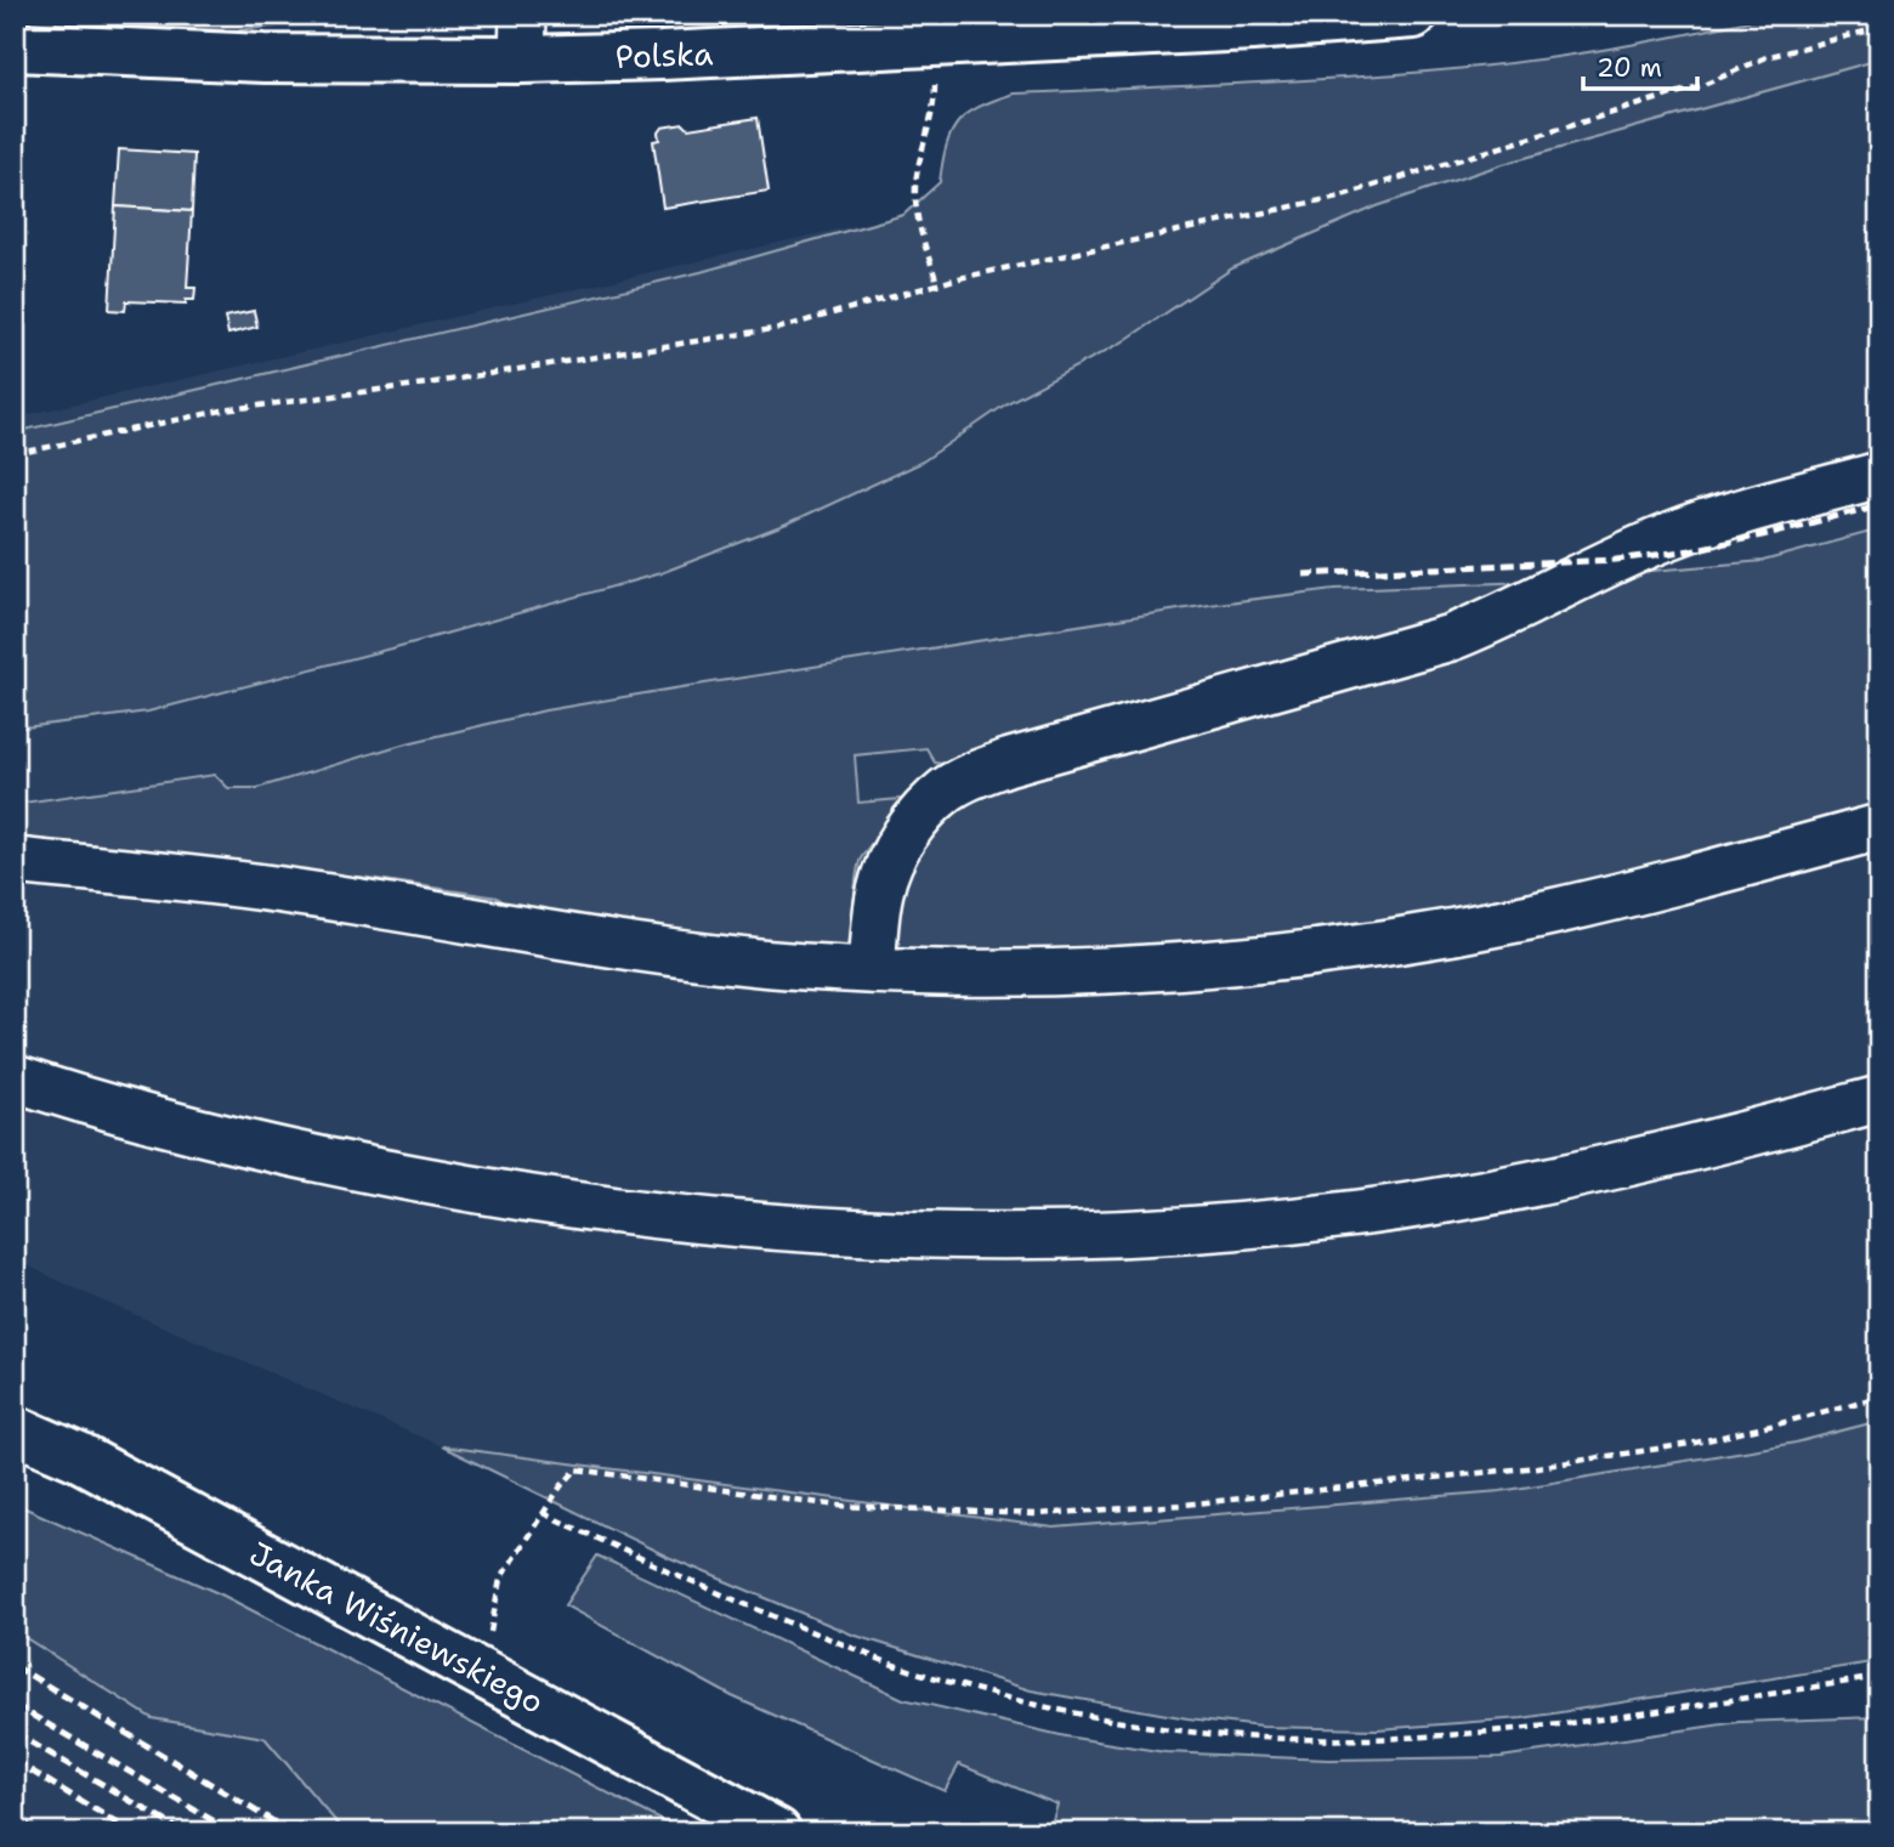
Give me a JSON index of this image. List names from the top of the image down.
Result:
{
  "streets": {
    "main road": ["Polska", "Janka Wiśniewskiego"]
  },
  "scale_bar": "20 m"
}
